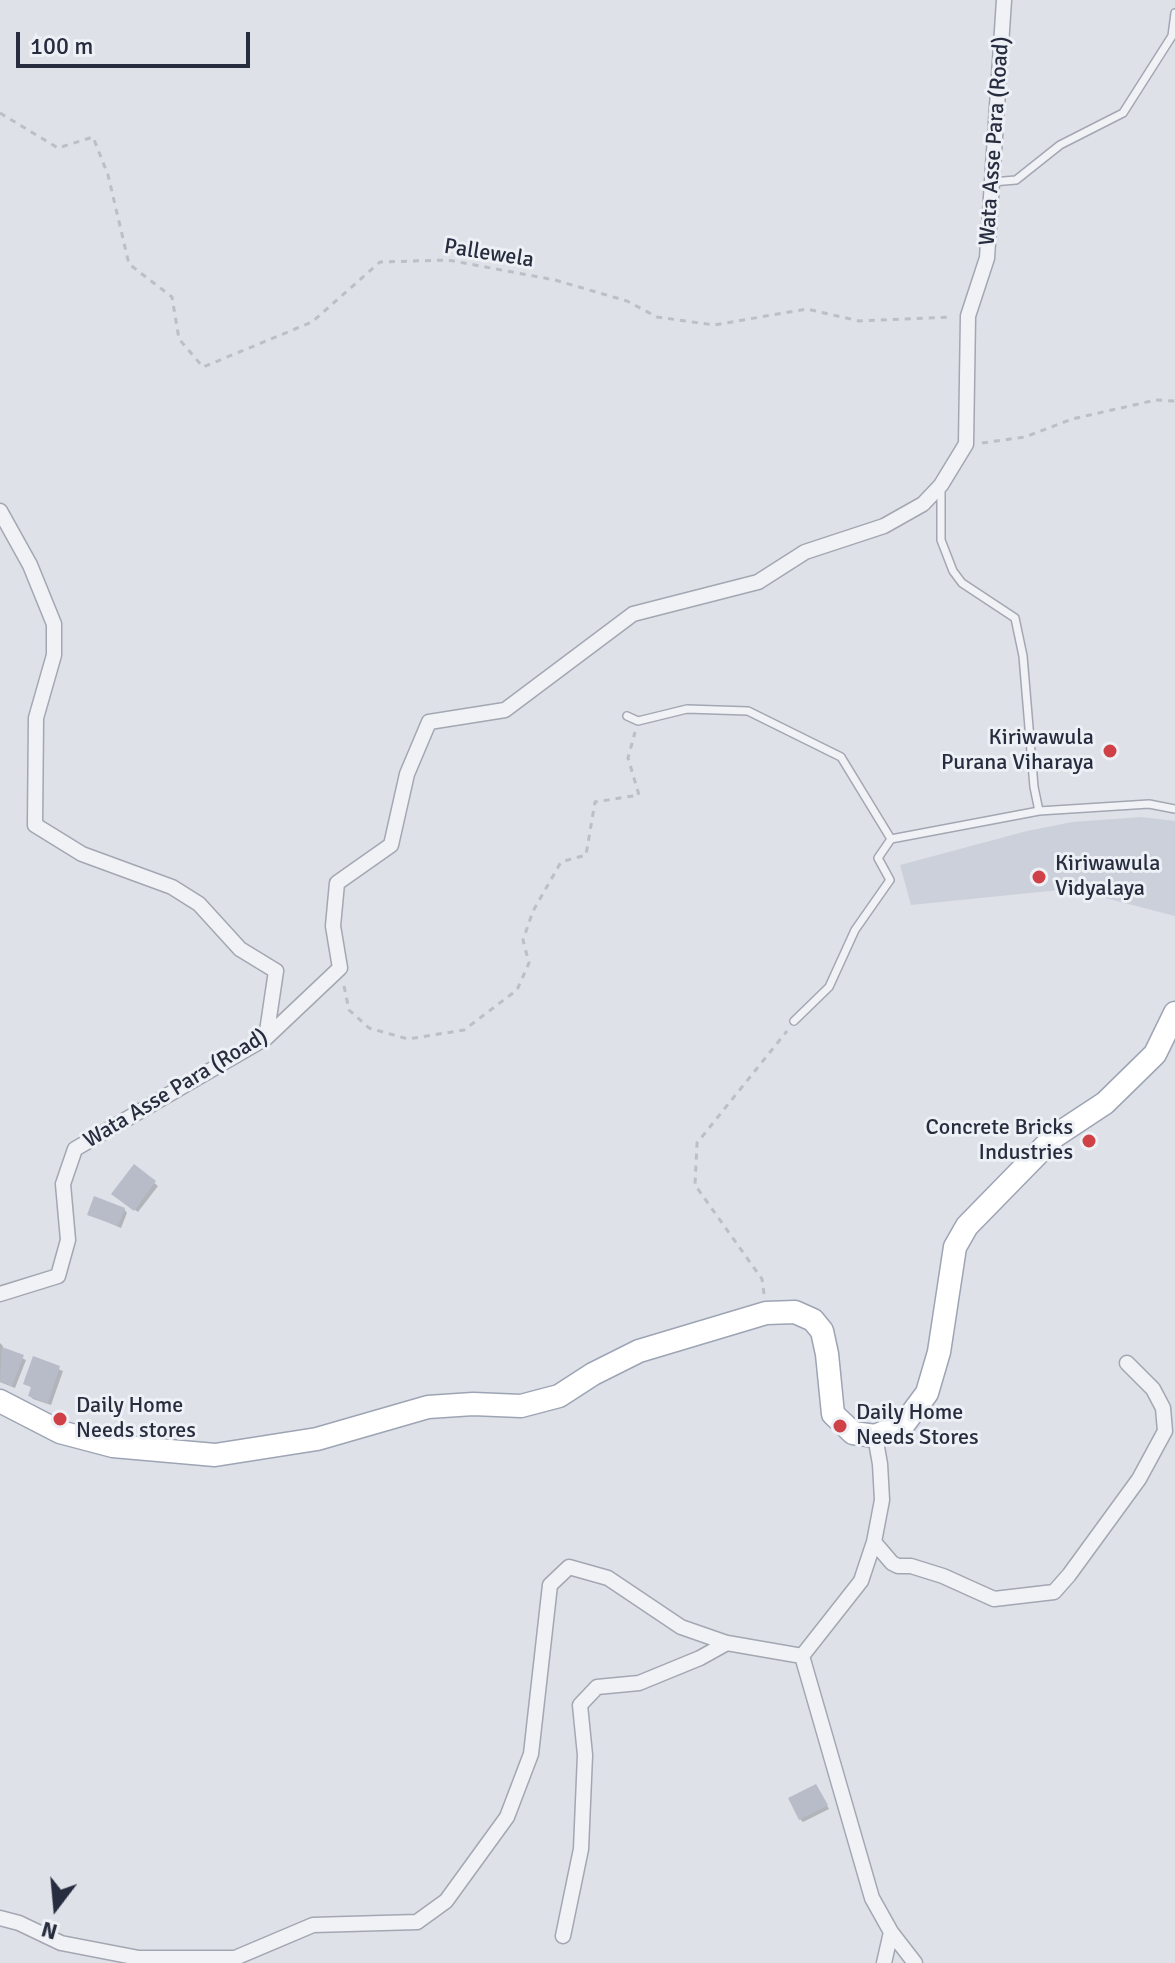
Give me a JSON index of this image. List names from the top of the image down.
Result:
{
  "streets": {
    "street": ["Wata Asse Para (Road)"],
    "path": ["Pallewela"]
  },
  "crossings": [
    ["Wata Asse Para (Road)", "Pallewela"]
  ],
  "places": [
    "Kiriwawula Purana Viharaya",
    "Kiriwawula Vidyalaya",
    "Concrete Bricks Industries",
    "Daily Home Needs stores",
    "Daily Home Needs Stores"
  ],
  "scale_bar": "100 m",
  "north": "bottom"
}
